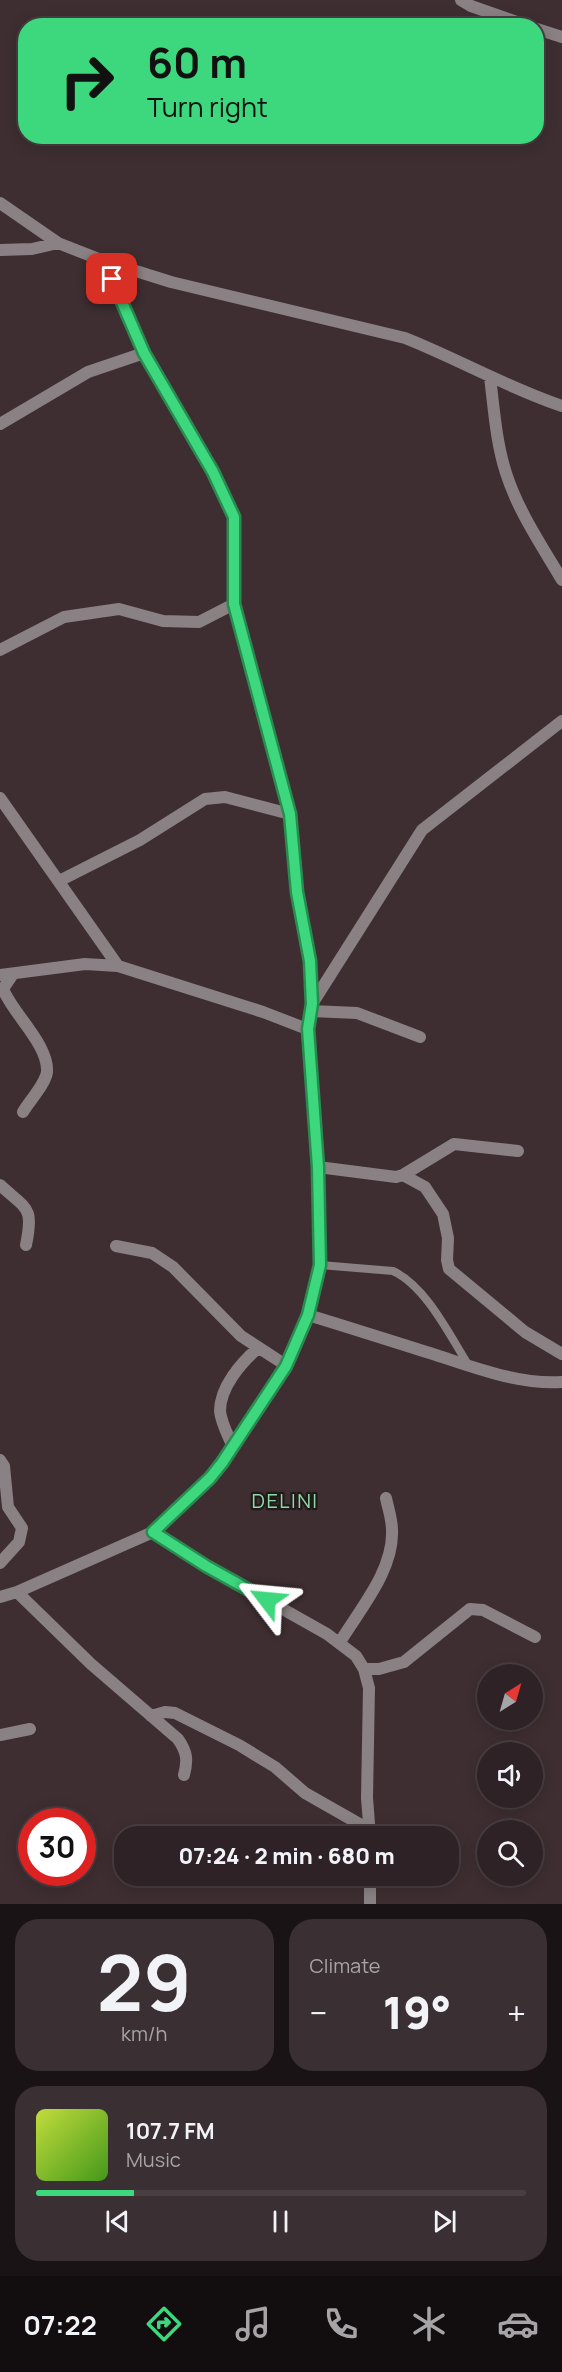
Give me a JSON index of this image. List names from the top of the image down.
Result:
{
  "districts": ["DELINI"],
  "north": "top right",
  "page": {
    "turn": ["60 m", "Turn right"],
    "limit": "30",
    "trip": "07:24 · 2 min · 680 m",
    "tile": [
      ["29", "km/h"],
      "Climate"
    ],
    "heat": ["−", "19°", "+"],
    "song": ["107.7 FM", "Music"],
    "tabs": "07:22"
  }
}
